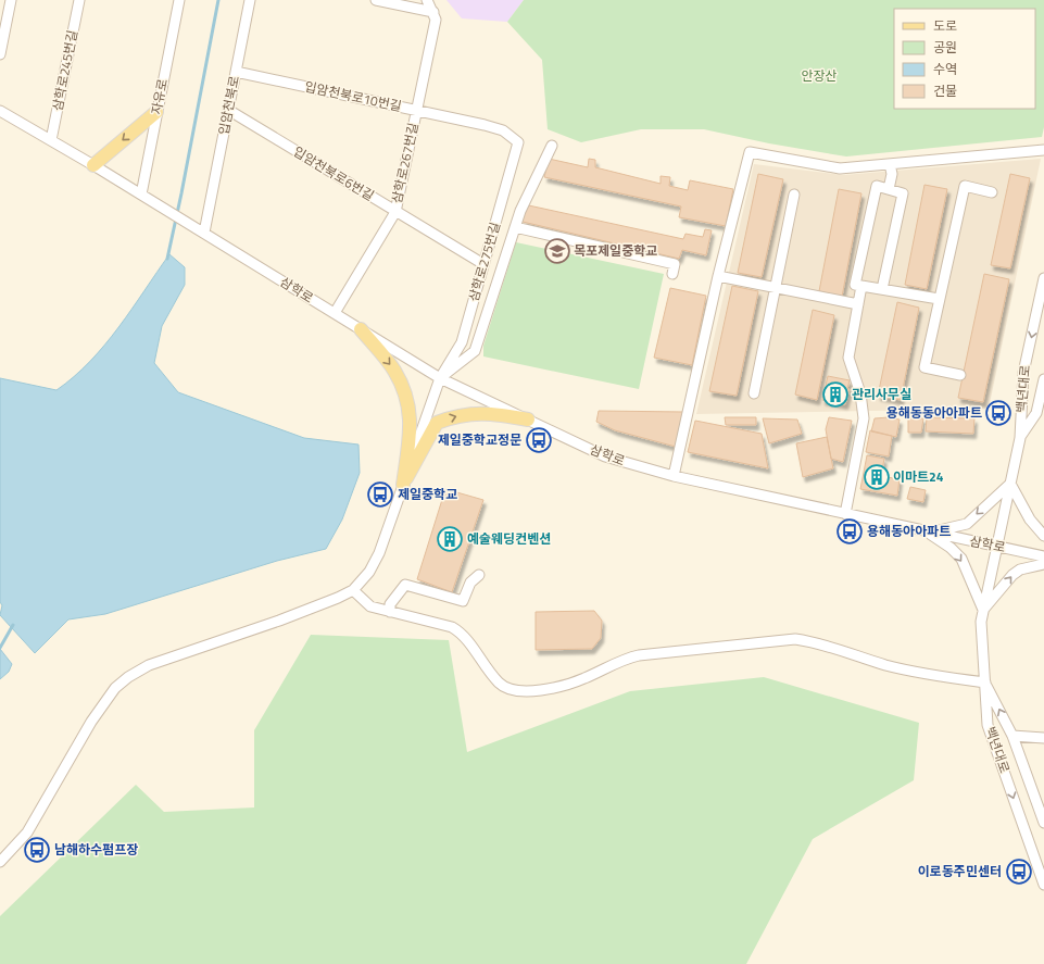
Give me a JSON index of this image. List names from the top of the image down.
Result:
{
  "streets": {
    "street": [
      "삼학로245번길",
      "자유로",
      "입암천북로10번길",
      "입암천북로",
      "삼학로267번길",
      "입암천북로6번길",
      "삼학로275번길",
      "삼학로",
      "백년대로"
    ]
  },
  "crossings": [
    ["자유로", "삼학로"],
    ["입암천북로10번길", "입암천북로"],
    ["입암천북로10번길", "삼학로267번길"],
    ["입암천북로10번길", "삼학로275번길"],
    ["입암천북로", "입암천북로6번길"],
    ["입암천북로", "삼학로"],
    ["삼학로267번길", "입암천북로6번길"],
    ["삼학로267번길", "삼학로"],
    ["입암천북로6번길", "삼학로275번길"],
    ["삼학로275번길", "삼학로"]
  ],
  "parks": ["안장산"],
  "places": {
    "school or university": ["목포제일중학교"],
    "building": ["관리사무실", "이마트24", "예술웨딩컨벤션"],
    "bus stop": [
      "용해동동아아파트",
      "제일중학교정문",
      "제일중학교",
      "용해동아아파트",
      "남해하수펌프장",
      "이로동주민센터"
    ]
  },
  "legend": [
    "도로",
    "공원",
    "수역",
    "건물"
  ]
}
